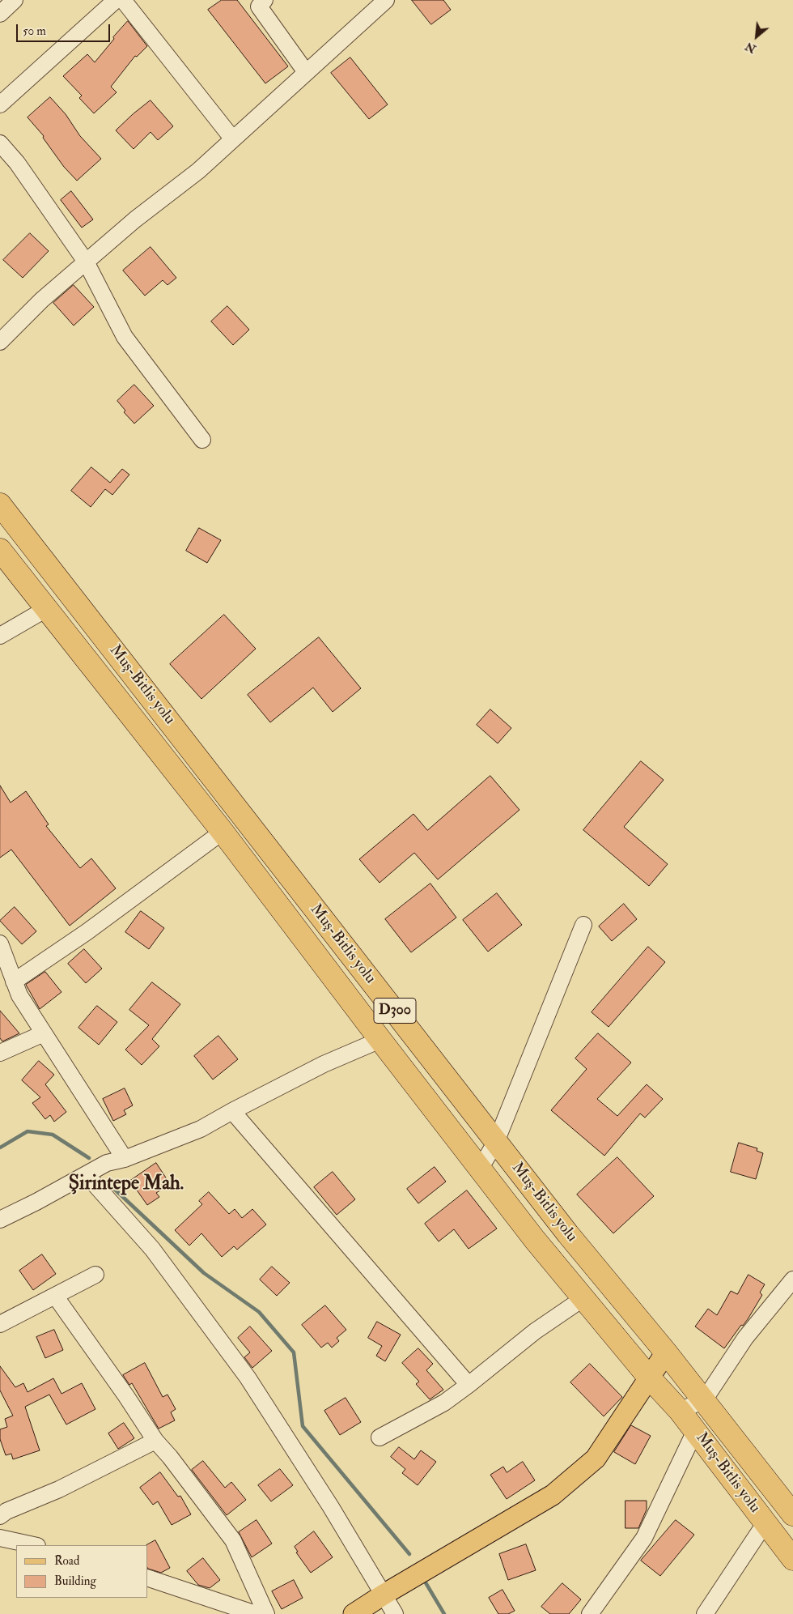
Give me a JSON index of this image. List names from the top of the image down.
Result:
{
  "streets": {
    "highway": ["Muş-Bitlis yolu", "D300"]
  },
  "districts": ["Şirintepe Mah."],
  "legend": ["Road", "Building"],
  "scale_bar": "50 m",
  "north": "bottom left"
}
